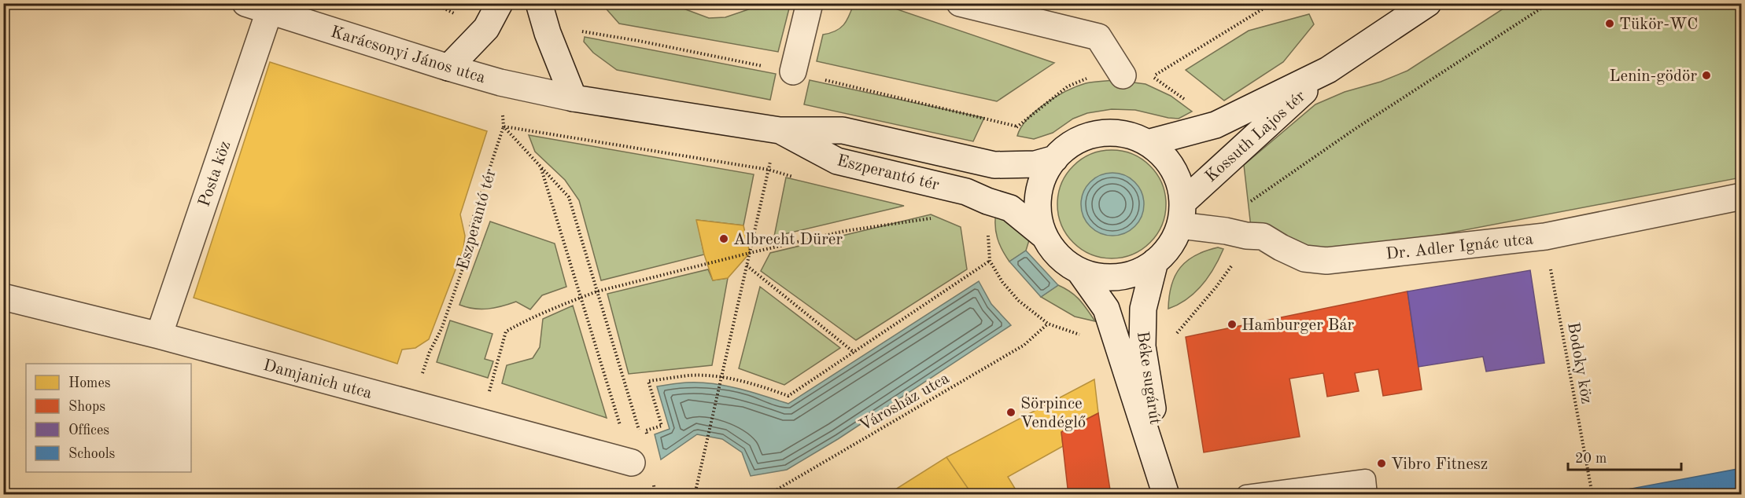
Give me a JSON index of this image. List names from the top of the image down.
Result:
{
  "streets": {
    "street": [
      "Karácsonyi János utca",
      "Kossuth Lajos tér",
      "Eszperantó tér",
      "Posta köz",
      "Dr. Adler Ignác utca",
      "Béke sugárút",
      "Damjanich utca"
    ],
    "path": ["Bodoky köz", "Városház utca"]
  },
  "crossings": [
    ["Karácsonyi János utca", "Eszperantó tér"],
    ["Karácsonyi János utca", "Posta köz"],
    ["Kossuth Lajos tér", "Eszperantó tér"],
    ["Kossuth Lajos tér", "Dr. Adler Ignác utca"],
    ["Kossuth Lajos tér", "Béke sugárút"],
    ["Eszperantó tér", "Dr. Adler Ignác utca"],
    ["Eszperantó tér", "Béke sugárút"],
    ["Eszperantó tér", "Damjanich utca"],
    ["Posta köz", "Damjanich utca"],
    ["Dr. Adler Ignác utca", "Bodoky köz"],
    ["Dr. Adler Ignác utca", "Béke sugárút"]
  ],
  "places": [
    "Tükör-WC",
    "Lenin-gödör",
    "Albrecht Dürer",
    "Hamburger Bár",
    "Sörpince Vendéglő",
    "Vibro Fitnesz"
  ],
  "legend": [
    "Homes",
    "Shops",
    "Offices",
    "Schools"
  ],
  "scale_bar": "20 m"
}
